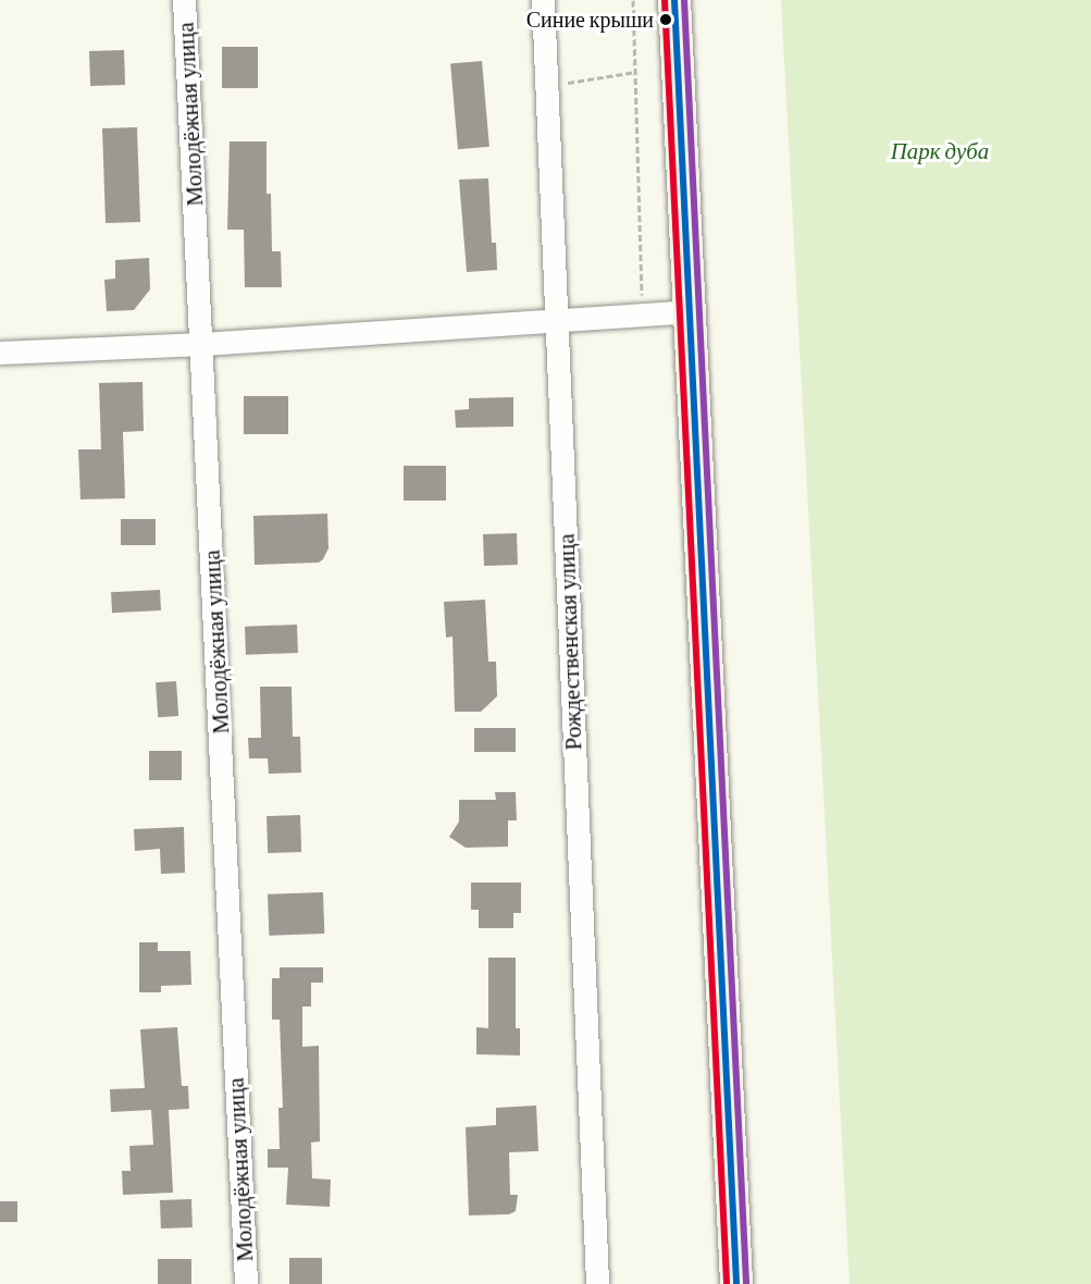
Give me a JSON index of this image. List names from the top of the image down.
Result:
{
  "streets": {
    "street": ["Молодёжная улица", "Рождественская улица"]
  },
  "parks": ["Парк дуба"],
  "places": ["Синие крыши"]
}
